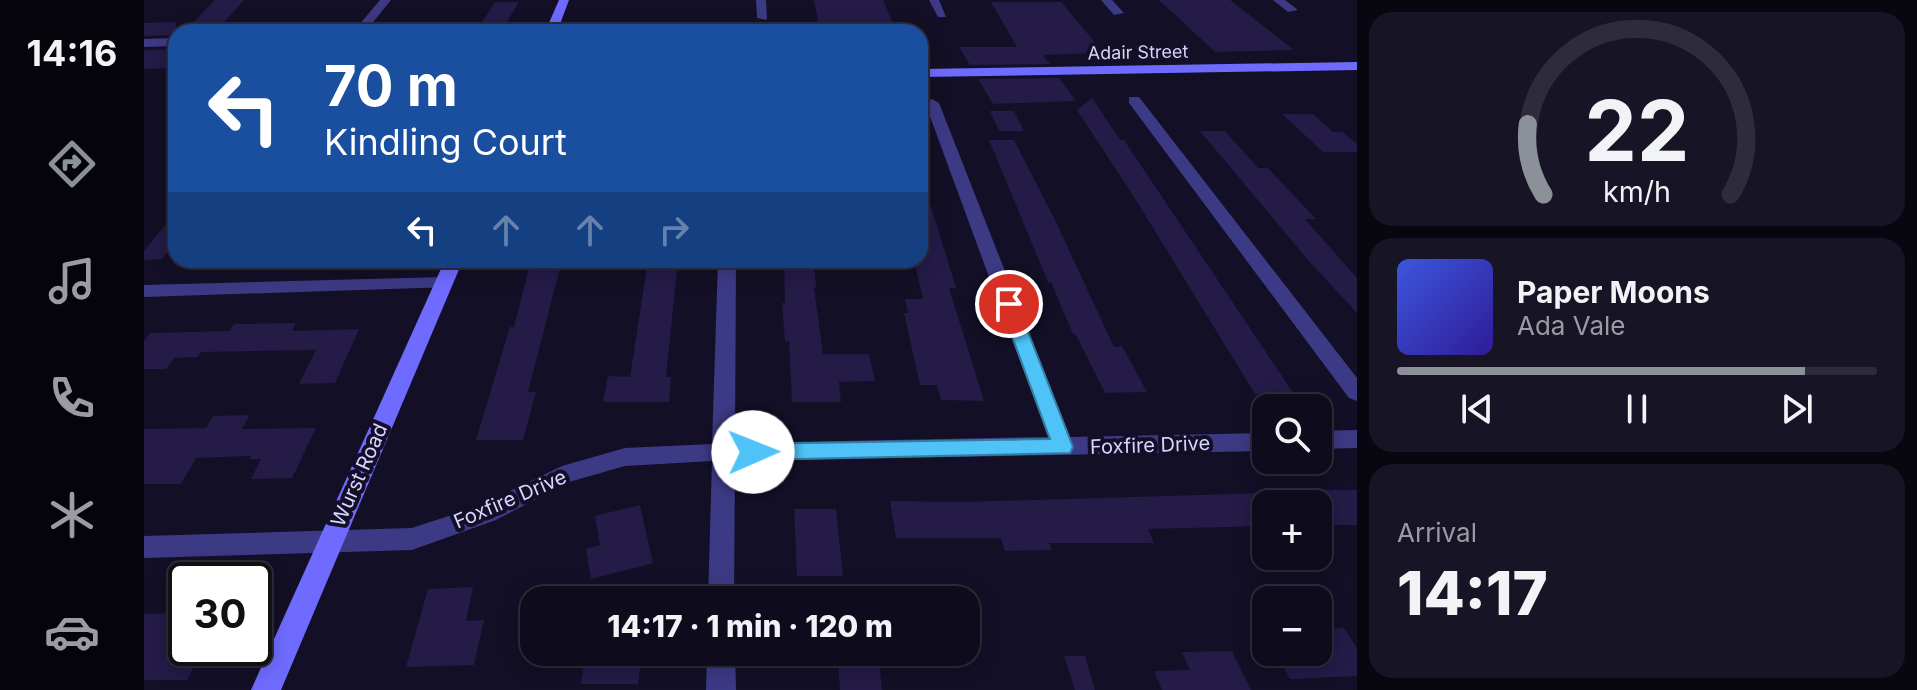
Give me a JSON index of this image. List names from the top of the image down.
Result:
{
  "streets": {
    "street": ["Adair Street", "Foxfire Drive", "Wurst Road"]
  },
  "crossings": [
    ["Foxfire Drive", "Wurst Road"]
  ],
  "page": {
    "tabs": "14:16",
    "turn": ["70 m", "Kindling Court"],
    "song": ["Paper Moons", "Ada Vale"],
    "map_buttons": ["+", "−"],
    "tile": ["Arrival", "14:17"],
    "limit": "30",
    "trip": "14:17 · 1 min · 120 m",
    "gauge": ["22", "km/h"]
  }
}
